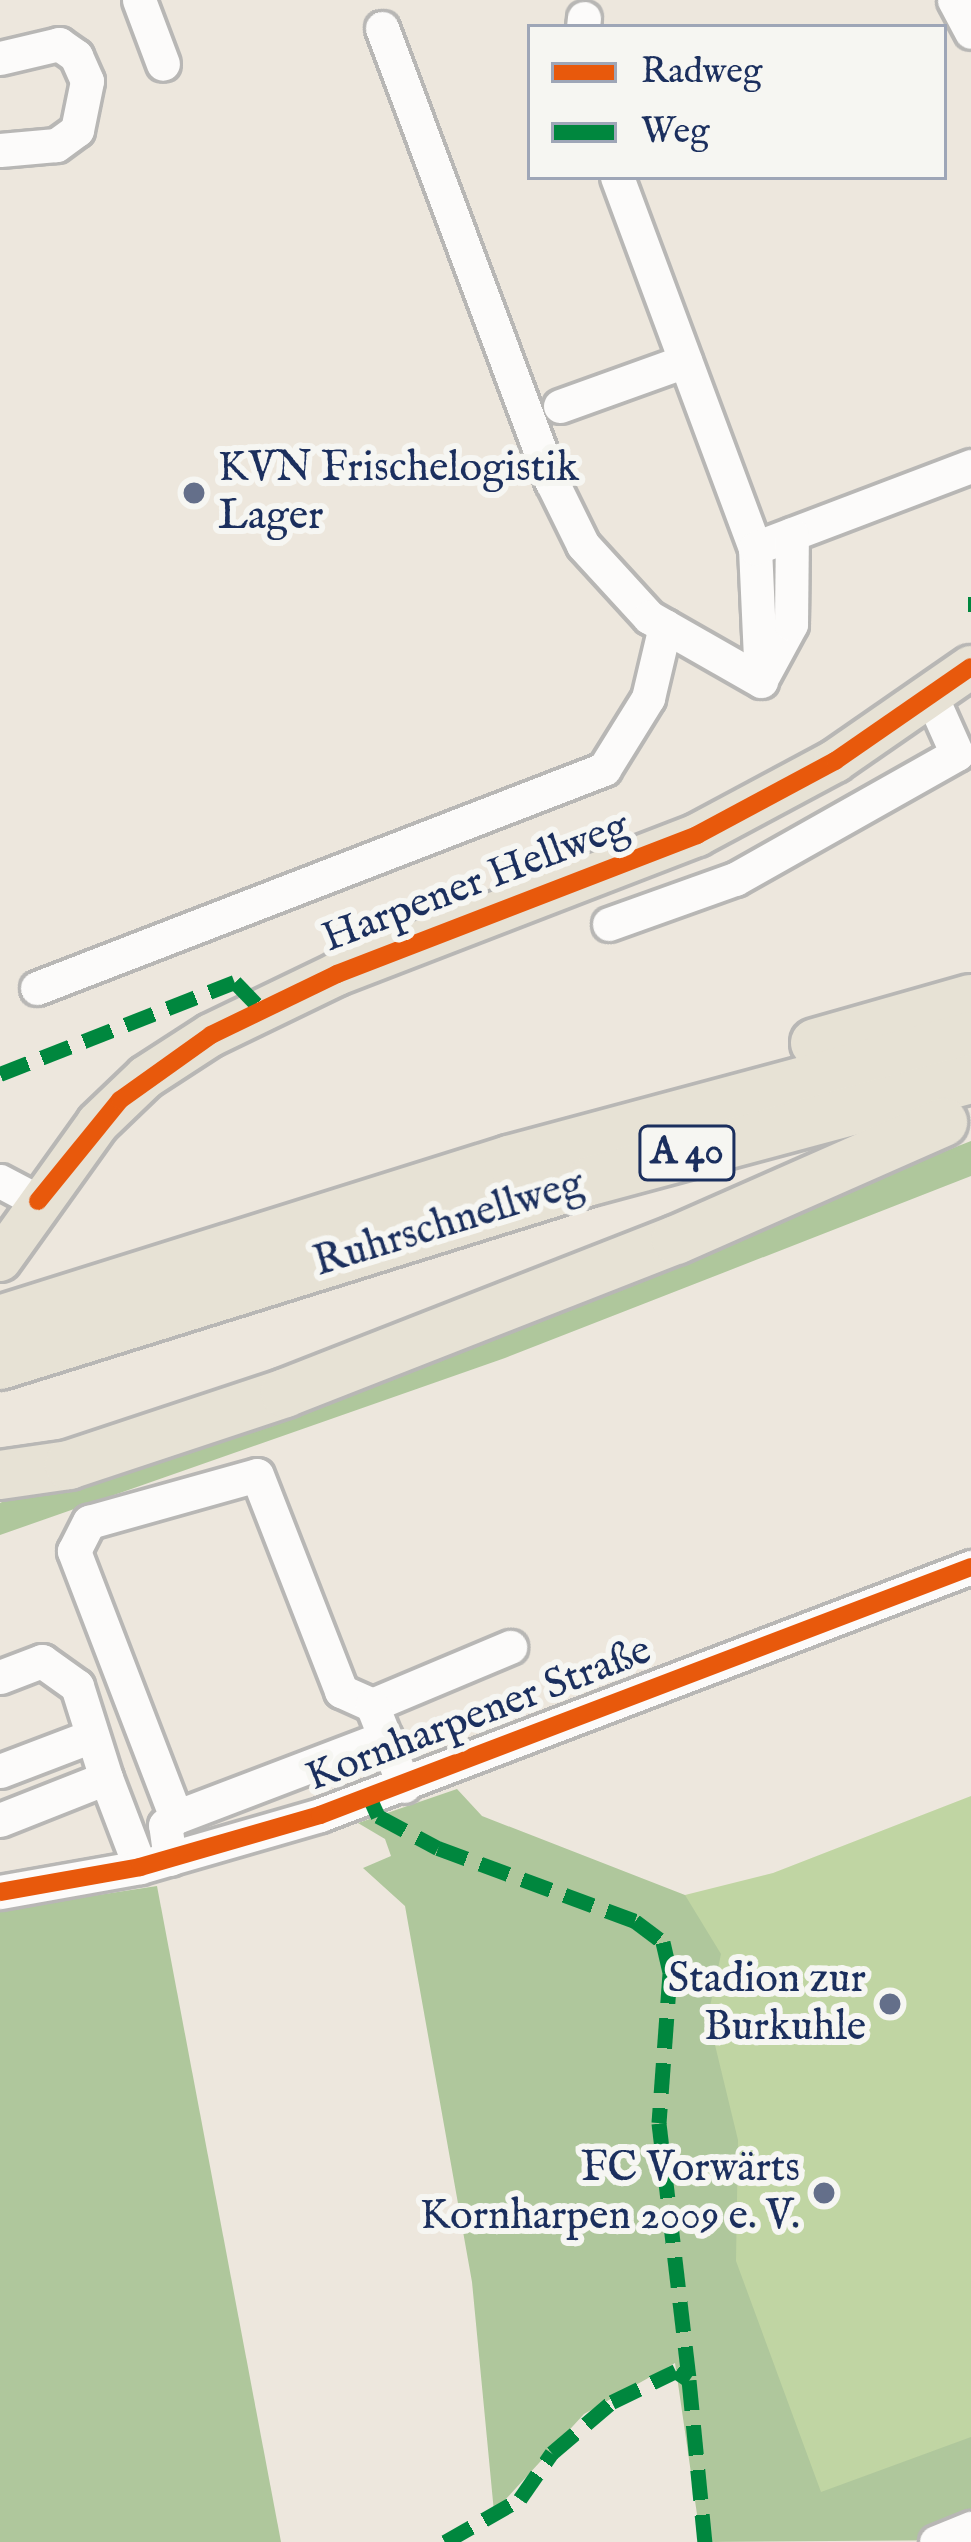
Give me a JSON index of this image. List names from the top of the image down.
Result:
{
  "streets": {
    "highway": ["A 40", "Ruhrschnellweg"],
    "main road": ["Harpener Hellweg"],
    "street": ["Kornharpener Straße"]
  },
  "places": ["KVN Frischelogistik Lager", "Stadion zur Burkuhle", "FC Vorwärts Kornharpen 2009 e. V."],
  "legend": ["Radweg", "Weg"]
}
